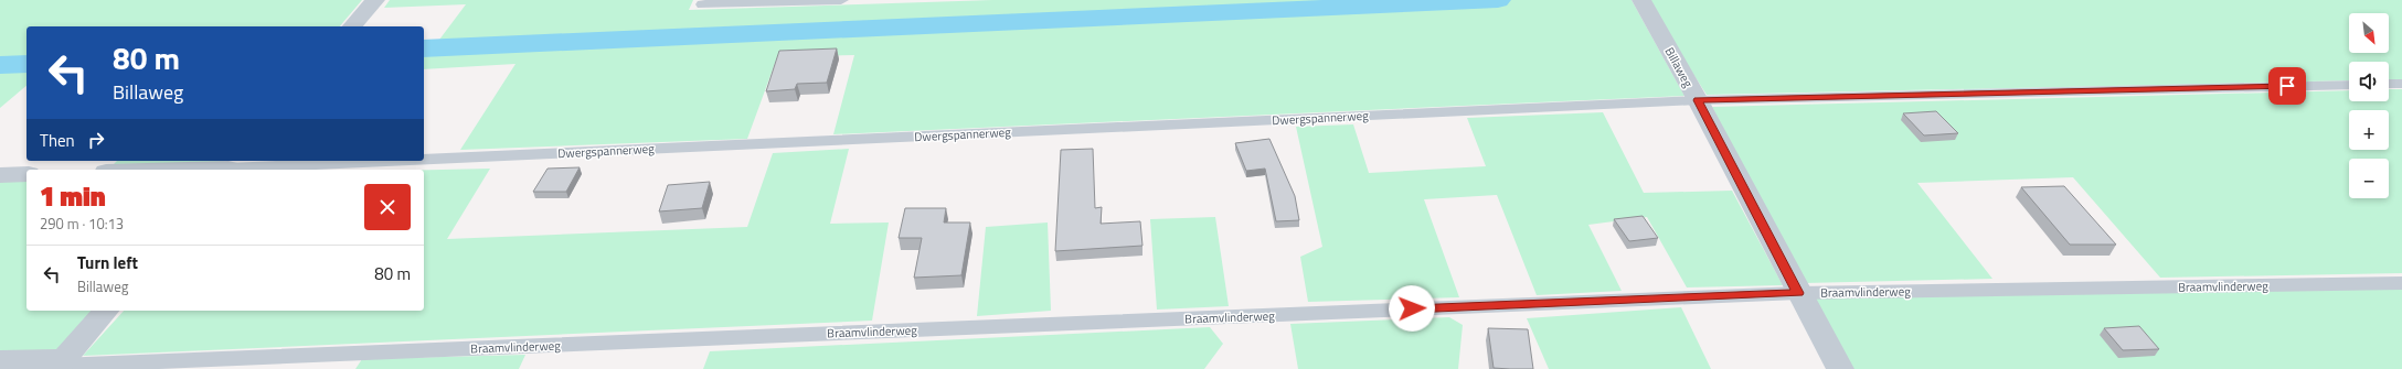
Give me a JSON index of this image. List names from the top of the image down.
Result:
{
  "streets": {
    "street": ["Billaweg"],
    "lane": ["Dwergspannerweg", "Braamvlinderweg"]
  },
  "crossings": [
    ["Billaweg", "Dwergspannerweg"],
    ["Billaweg", "Braamvlinderweg"]
  ],
  "north": "bottom right",
  "page": {
    "map_buttons": ["+", "−"],
    "turn": ["80 m", "Billaweg"],
    "then": "Then",
    "heading": ["1 min", "290 m · 10:13"],
    "list": [
      {
        "name": "Turn left",
        "note": "Billaweg",
        "value": "80 m"
      }
    ]
  }
}
